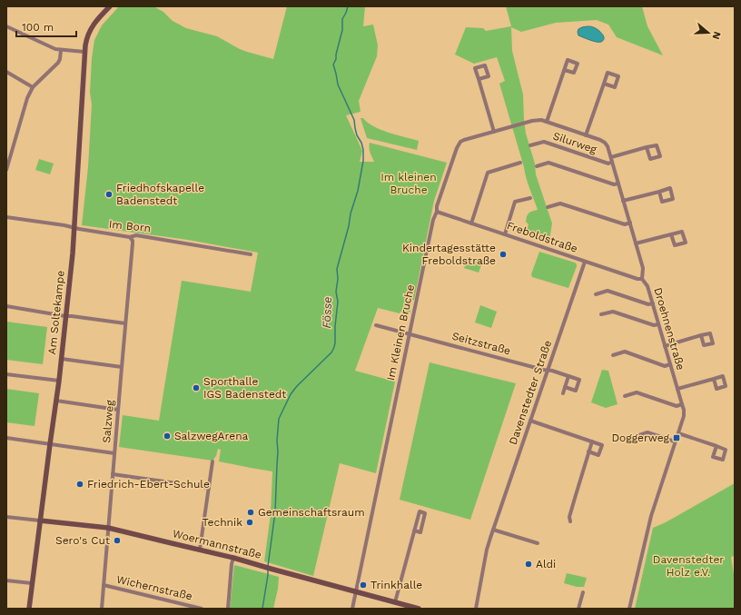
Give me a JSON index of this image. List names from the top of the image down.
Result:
{
  "streets": {
    "street": [
      "Silurweg",
      "Im Born",
      "Freboldstraße",
      "Am Soltekampe",
      "Droehnenstraße",
      "Im Kleinen Bruche",
      "Seitzstraße",
      "Davenstedter Straße",
      "Salzweg",
      "Woermannstraße",
      "Wichernstraße"
    ]
  },
  "crossings": [
    ["Silurweg", "Droehnenstraße"],
    ["Im Born", "Am Soltekampe"],
    ["Im Born", "Salzweg"],
    ["Freboldstraße", "Droehnenstraße"],
    ["Freboldstraße", "Im Kleinen Bruche"],
    ["Freboldstraße", "Davenstedter Straße"],
    ["Am Soltekampe", "Woermannstraße"],
    ["Droehnenstraße", "Im Kleinen Bruche"],
    ["Im Kleinen Bruche", "Seitzstraße"],
    ["Im Kleinen Bruche", "Woermannstraße"],
    ["Seitzstraße", "Davenstedter Straße"],
    ["Salzweg", "Woermannstraße"],
    ["Salzweg", "Wichernstraße"]
  ],
  "water": ["Fösse"],
  "parks": ["Im kleinen Bruche", "Davenstedter Holz e.V."],
  "places": {
    "other": [
      "Friedhofskapelle Badenstedt",
      "Kindertagesstätte Freboldstraße",
      "Sporthalle IGS Badenstedt",
      "SalzwegArena",
      "Friedrich-Ebert-Schule",
      "Gemeinschaftsraum",
      "Technik",
      "Sero's Cut",
      "Aldi",
      "Trinkhalle"
    ],
    "transit": ["Doggerweg"]
  },
  "scale_bar": "100 m",
  "north": "right"
}
